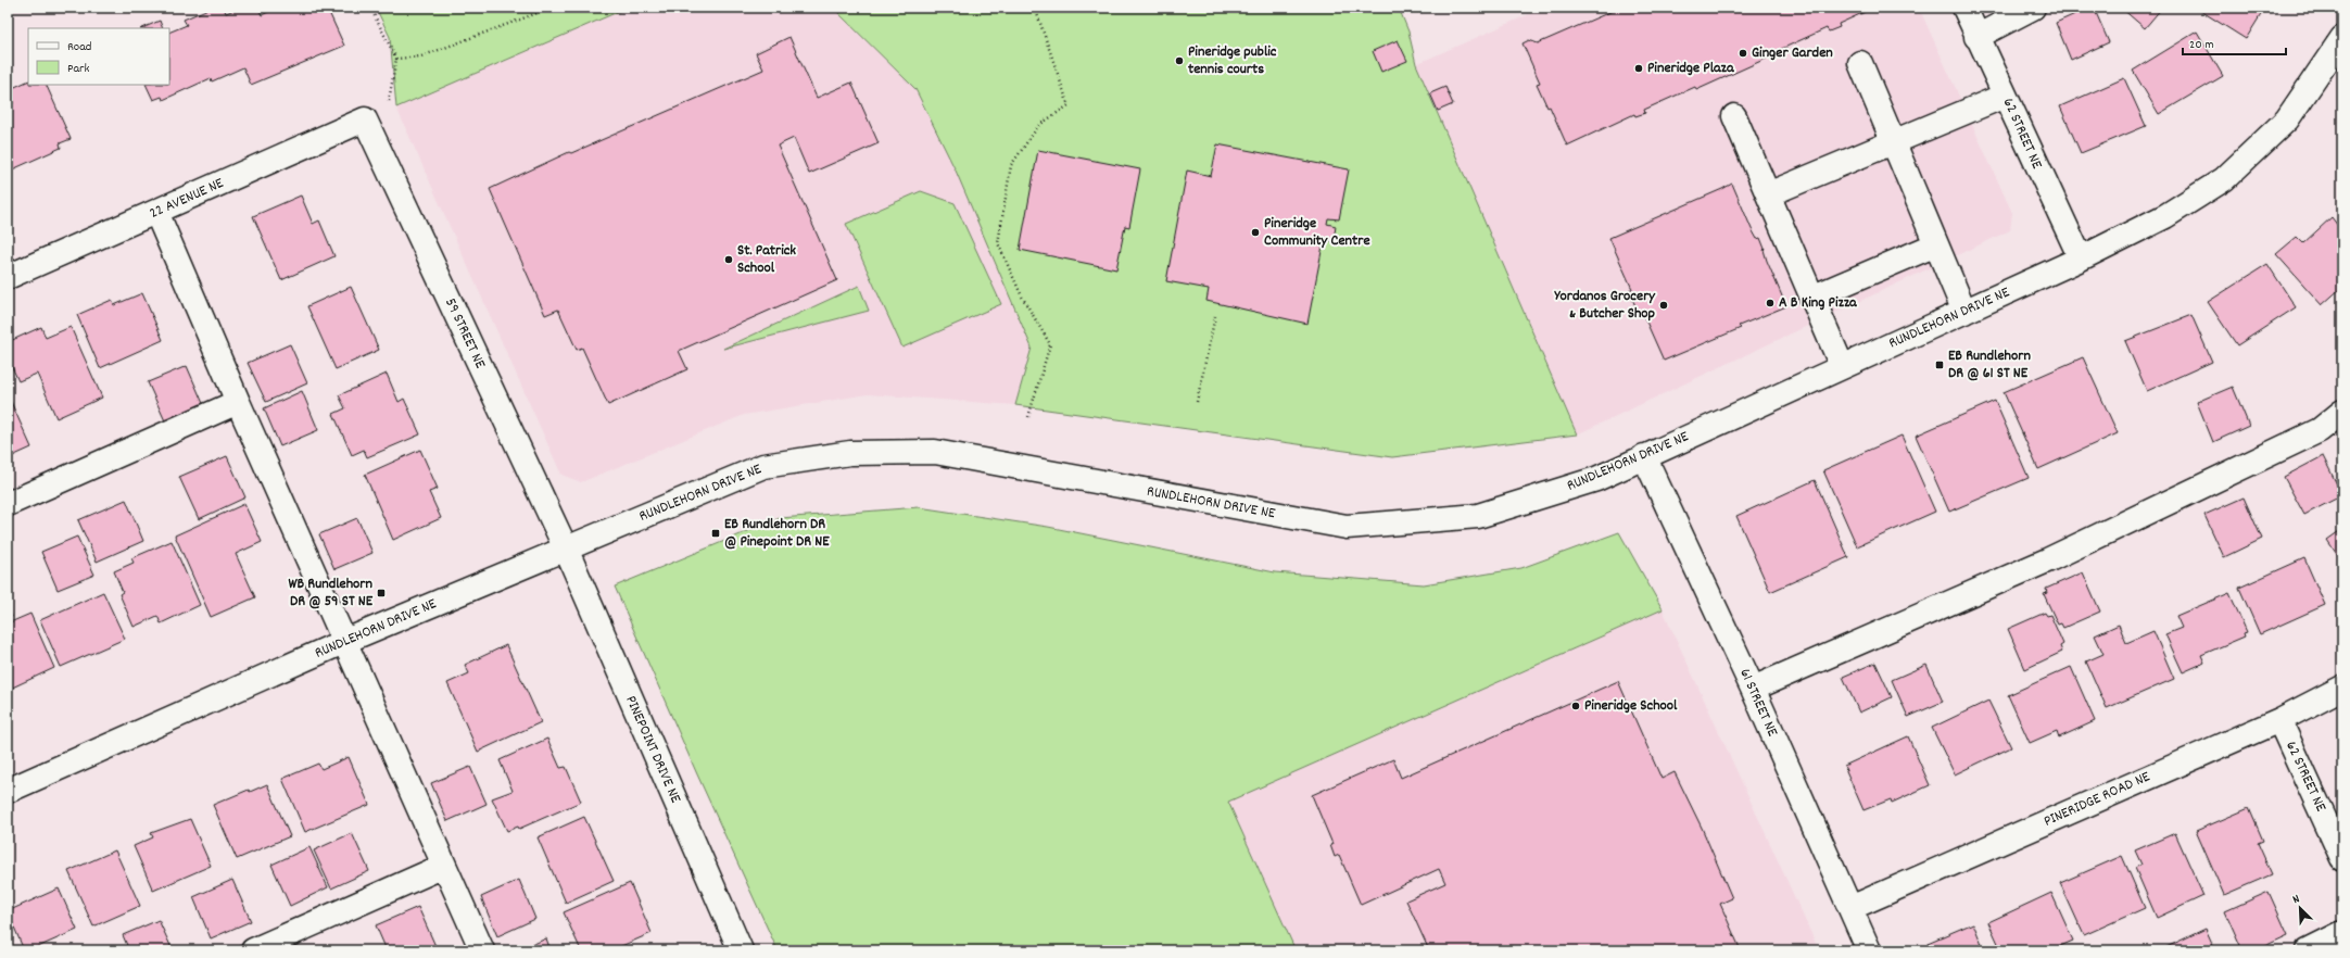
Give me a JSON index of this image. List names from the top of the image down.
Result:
{
  "streets": {
    "street": [
      "62 STREET NE",
      "22 AVENUE NE",
      "RUNDLEHORN DRIVE NE",
      "59 STREET NE",
      "61 STREET NE",
      "PINEPOINT DRIVE NE",
      "PINERIDGE ROAD NE"
    ]
  },
  "crossings": [
    ["62 STREET NE", "RUNDLEHORN DRIVE NE"],
    ["62 STREET NE", "PINERIDGE ROAD NE"],
    ["22 AVENUE NE", "59 STREET NE"],
    ["RUNDLEHORN DRIVE NE", "59 STREET NE"],
    ["RUNDLEHORN DRIVE NE", "61 STREET NE"],
    ["RUNDLEHORN DRIVE NE", "PINEPOINT DRIVE NE"],
    ["59 STREET NE", "PINEPOINT DRIVE NE"],
    ["61 STREET NE", "PINERIDGE ROAD NE"]
  ],
  "places": {
    "other": [
      "Ginger Garden",
      "Pineridge public tennis courts",
      "Pineridge Plaza",
      "Pineridge Community Centre",
      "St. Patrick School",
      "A B King Pizza",
      "Yordanos Grocery & Butcher Shop",
      "Pineridge School"
    ],
    "transit": ["EB Rundlehorn DR @ 61 ST NE", "EB Rundlehorn DR @ Pinepoint DR NE", "WB Rundlehorn DR @ 59 ST NE"]
  },
  "legend": ["Road", "Park"],
  "scale_bar": "20 m",
  "north": "top left"
}
